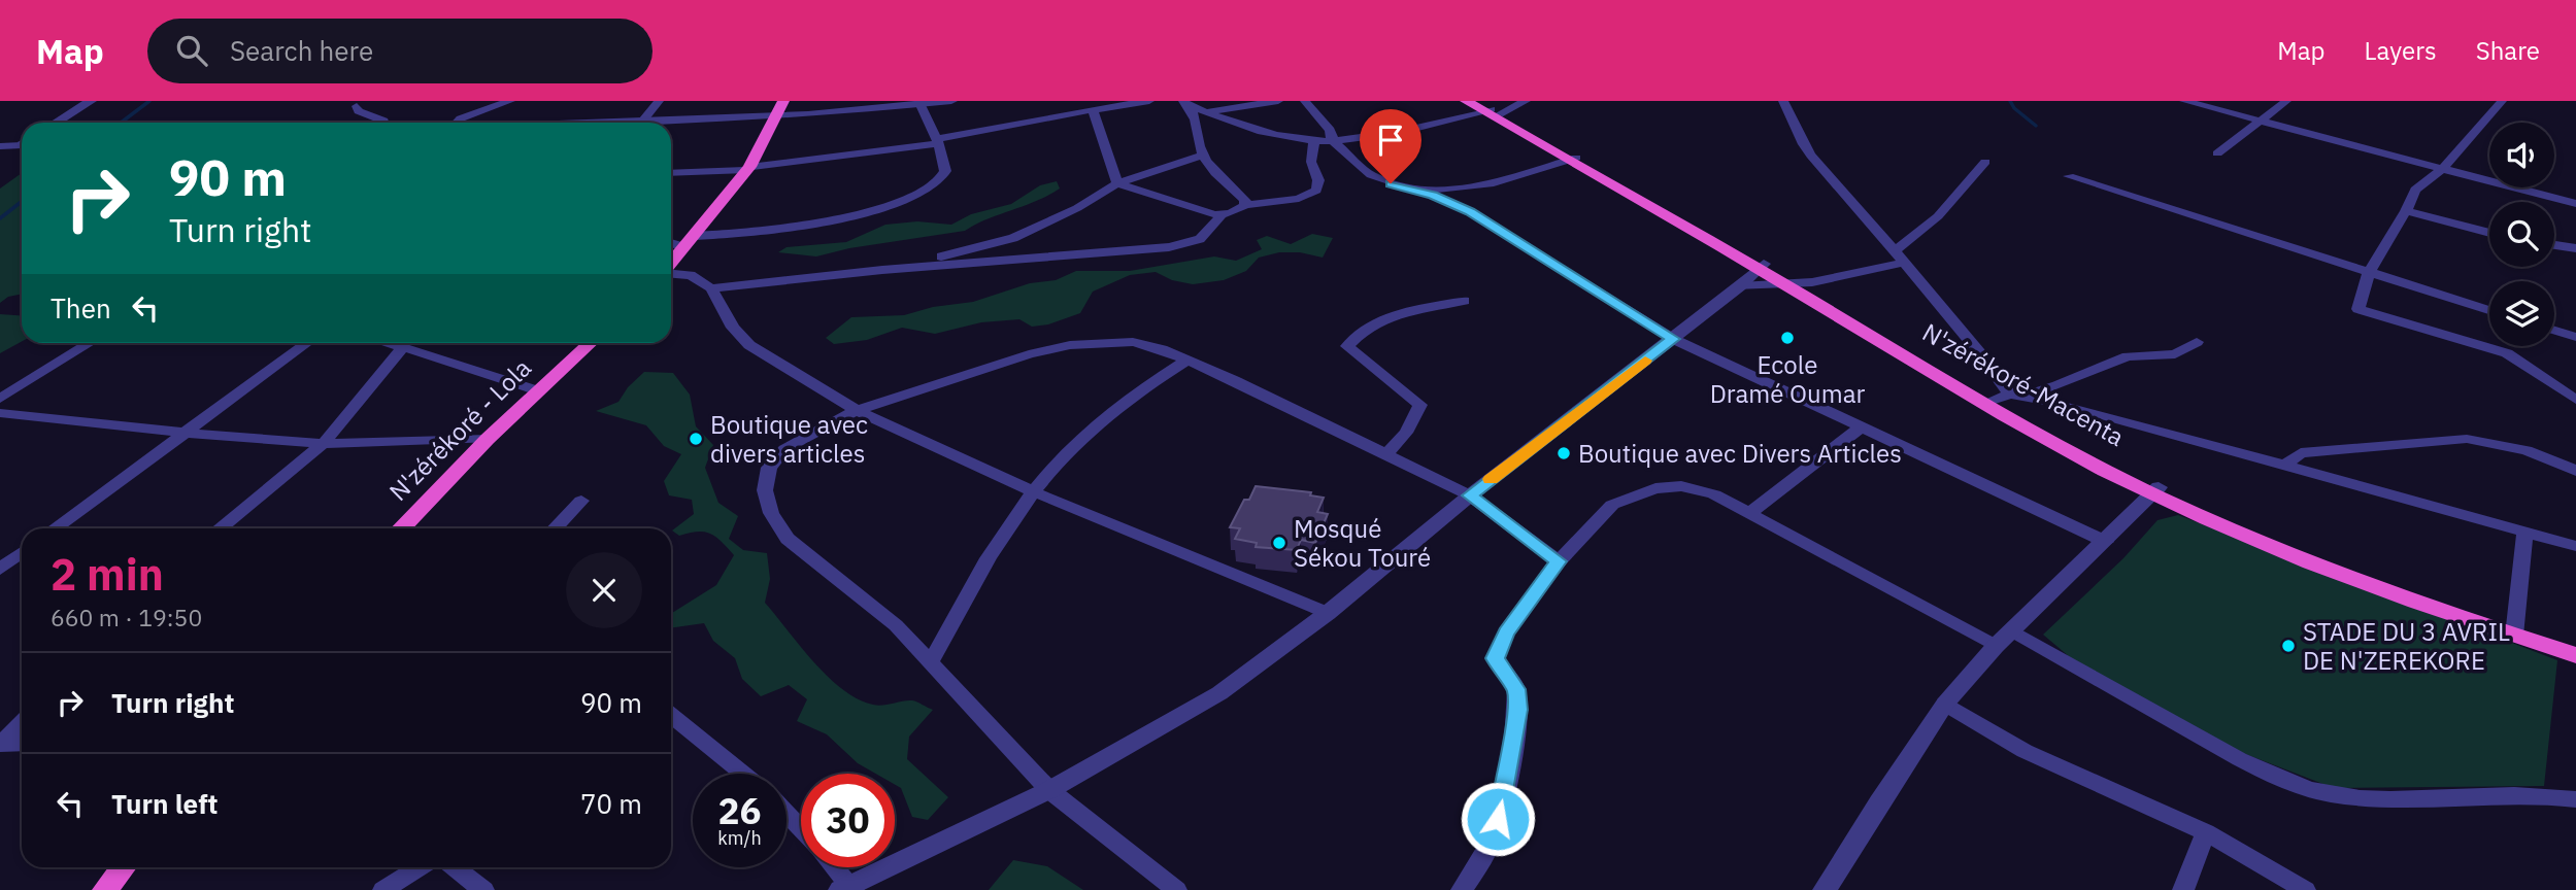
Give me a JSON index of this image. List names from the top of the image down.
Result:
{
  "streets": {
    "highway": ["N'zérékoré - Lola"]
  },
  "places": [
    "Ecole Dramé Oumar",
    "Boutique avec divers articles",
    "Boutique avec Divers Articles",
    "Mosqué Sékou Touré",
    "STADE DU 3 AVRIL DE N'ZEREKORE"
  ],
  "page": {
    "header": "Map",
    "search": "Search here",
    "nav": ["Map", "Layers", "Share"],
    "turn": ["90 m", "Turn right"],
    "then": "Then",
    "heading": ["2 min", "660 m · 19:50"],
    "list": [
      {
        "name": "Turn right",
        "value": "90 m"
      },
      {
        "name": "Turn left",
        "value": "70 m"
      }
    ],
    "speed": "26 km/h",
    "limit": "30"
  }
}
